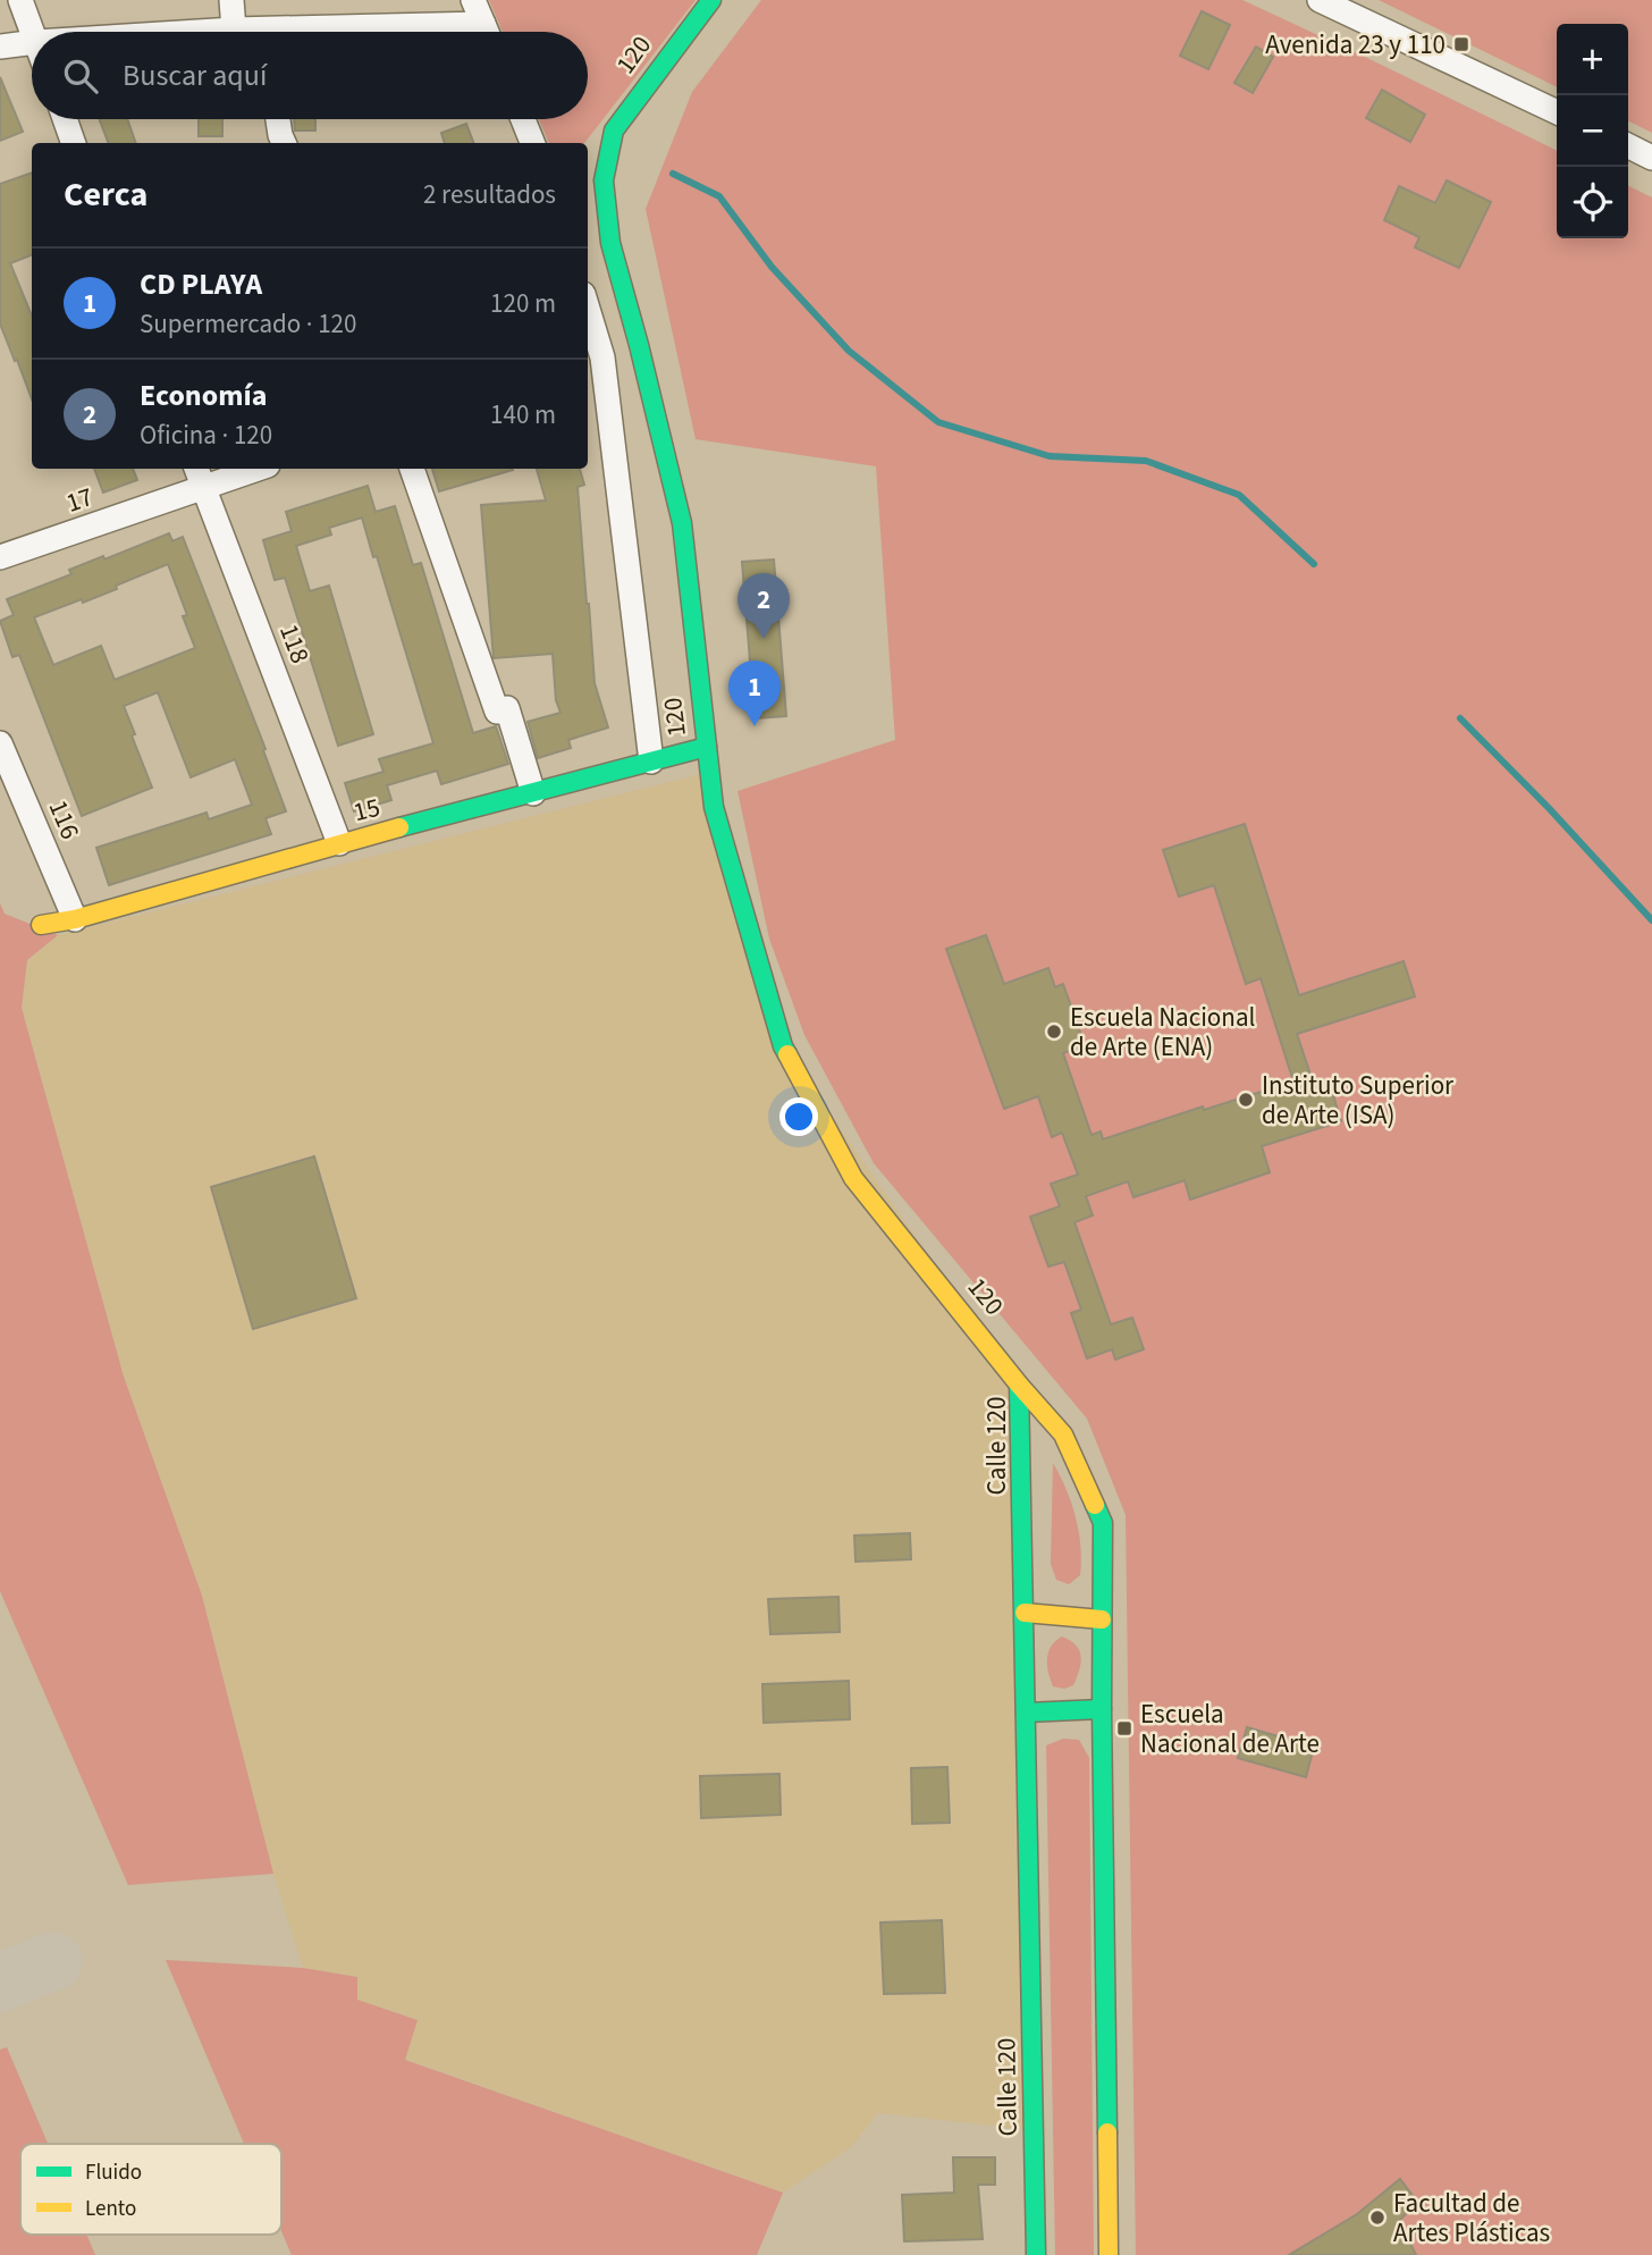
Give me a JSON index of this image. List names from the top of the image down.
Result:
{
  "streets": {
    "main road": ["120", "15", "Calle 120"],
    "street": ["17", "118", "116"]
  },
  "crossings": [
    ["120", "15"],
    ["120", "Calle 120"],
    ["17", "118"],
    ["118", "15"],
    ["15", "116"]
  ],
  "places": {
    "transit": ["Avenida 23 y 110", "Escuela Nacional de Arte"],
    "other": ["Escuela Nacional de Arte (ENA)", "Instituto Superior de Arte (ISA)", "Facultad de Artes Plásticas"]
  },
  "legend": ["Fluido", "Lento"],
  "page": {
    "map_buttons": ["+", "−"],
    "search": "Buscar aquí",
    "heading": ["Cerca", "2 resultados"],
    "list": [
      {
        "mark": "1",
        "name": "CD PLAYA",
        "note": "Supermercado · 120",
        "value": "120 m"
      },
      {
        "mark": "2",
        "name": "Economía",
        "note": "Oficina · 120",
        "value": "140 m"
      }
    ],
    "pins": ["2", "1"]
  }
}
